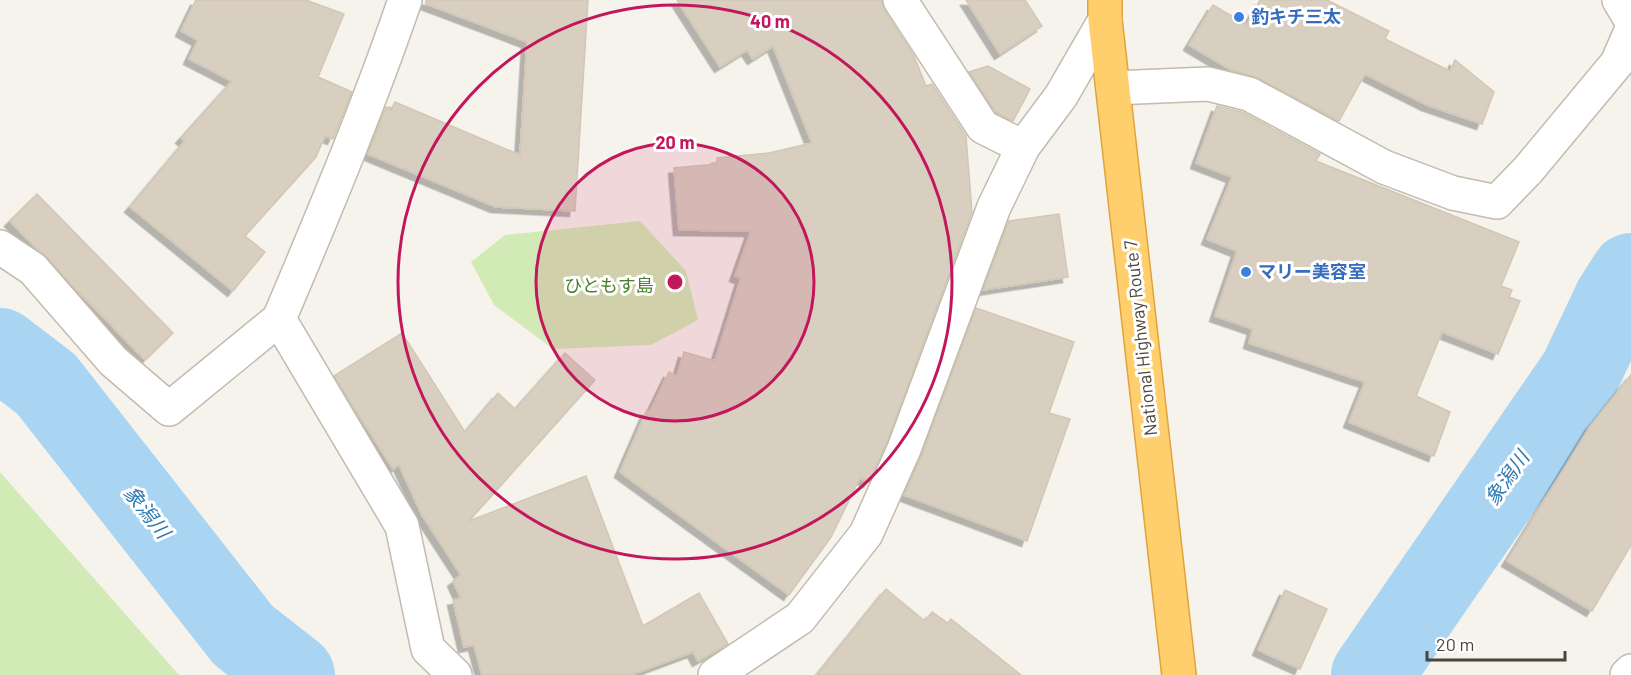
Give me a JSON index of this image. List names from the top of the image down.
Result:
{
  "streets": {
    "highway": ["National Highway Route 7"]
  },
  "water": ["象潟川"],
  "parks": ["ひともす島"],
  "places": ["釣キチ三太", "マリー美容室"],
  "scale_bar": "20 m",
  "rings": ["40 m", "20 m"]
}
